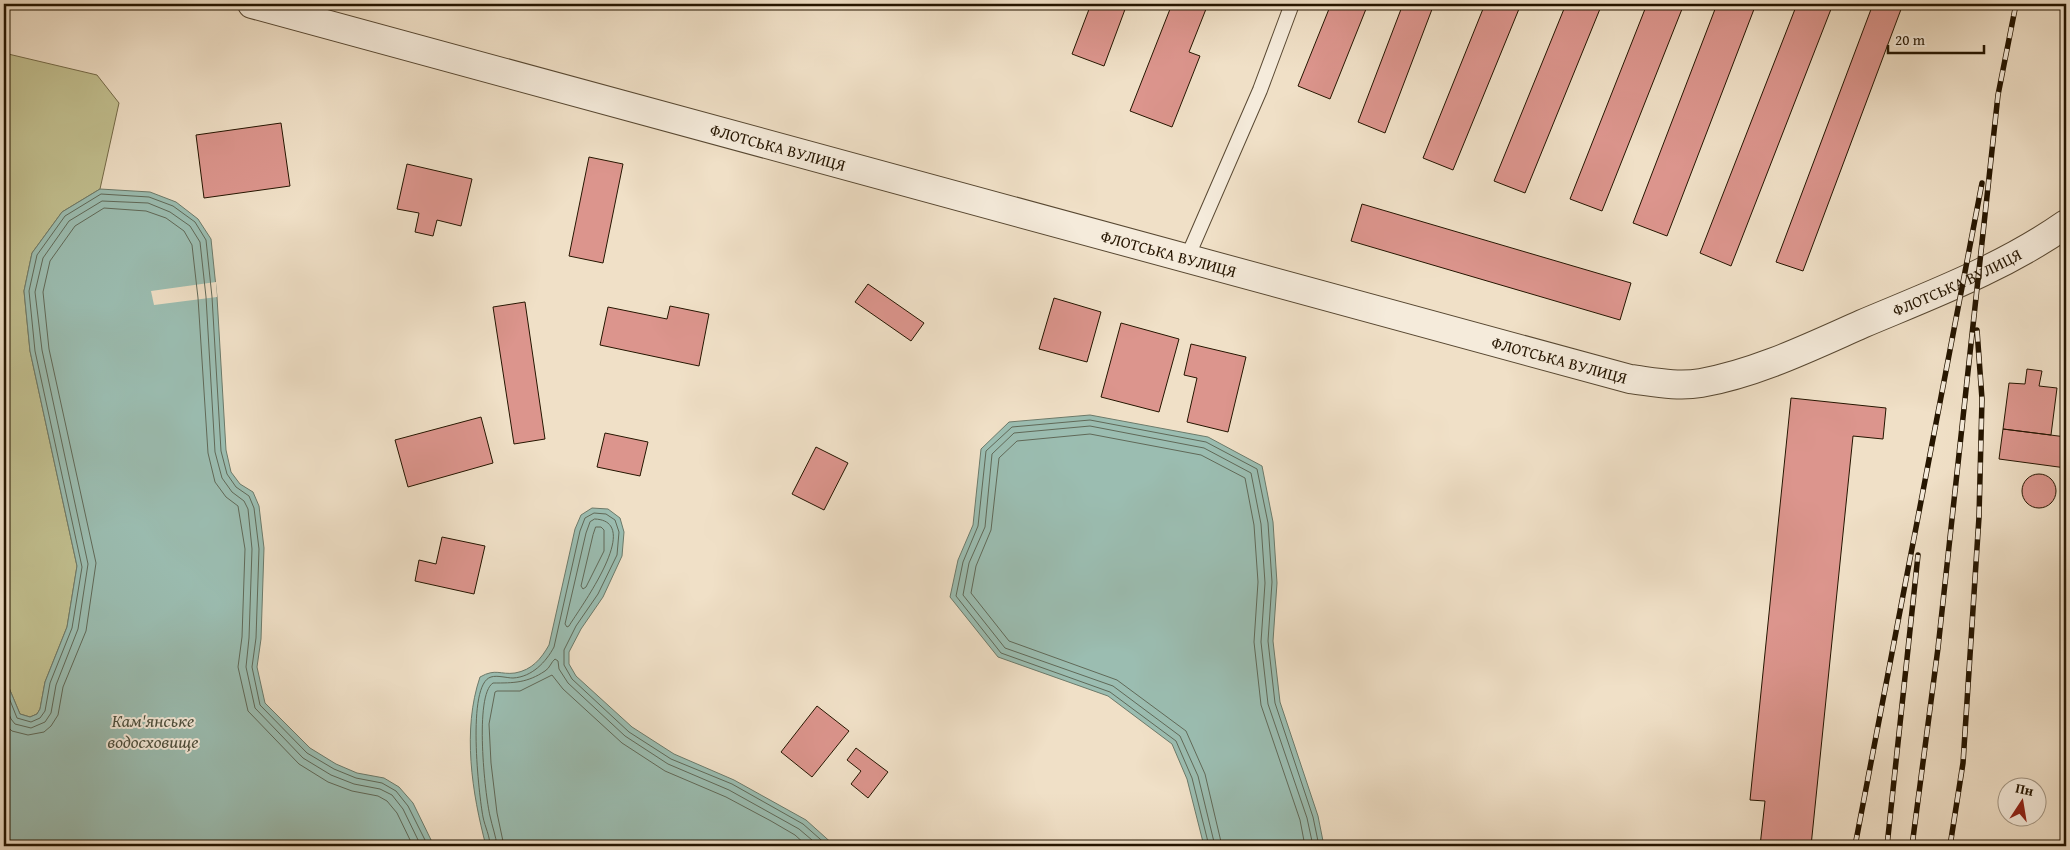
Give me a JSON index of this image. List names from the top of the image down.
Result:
{
  "streets": {
    "street": ["ФЛОТСЬКА ВУЛИЦЯ"]
  },
  "water": ["Кам'янське водосховище"],
  "scale_bar": "20 m",
  "north": "top"
}
